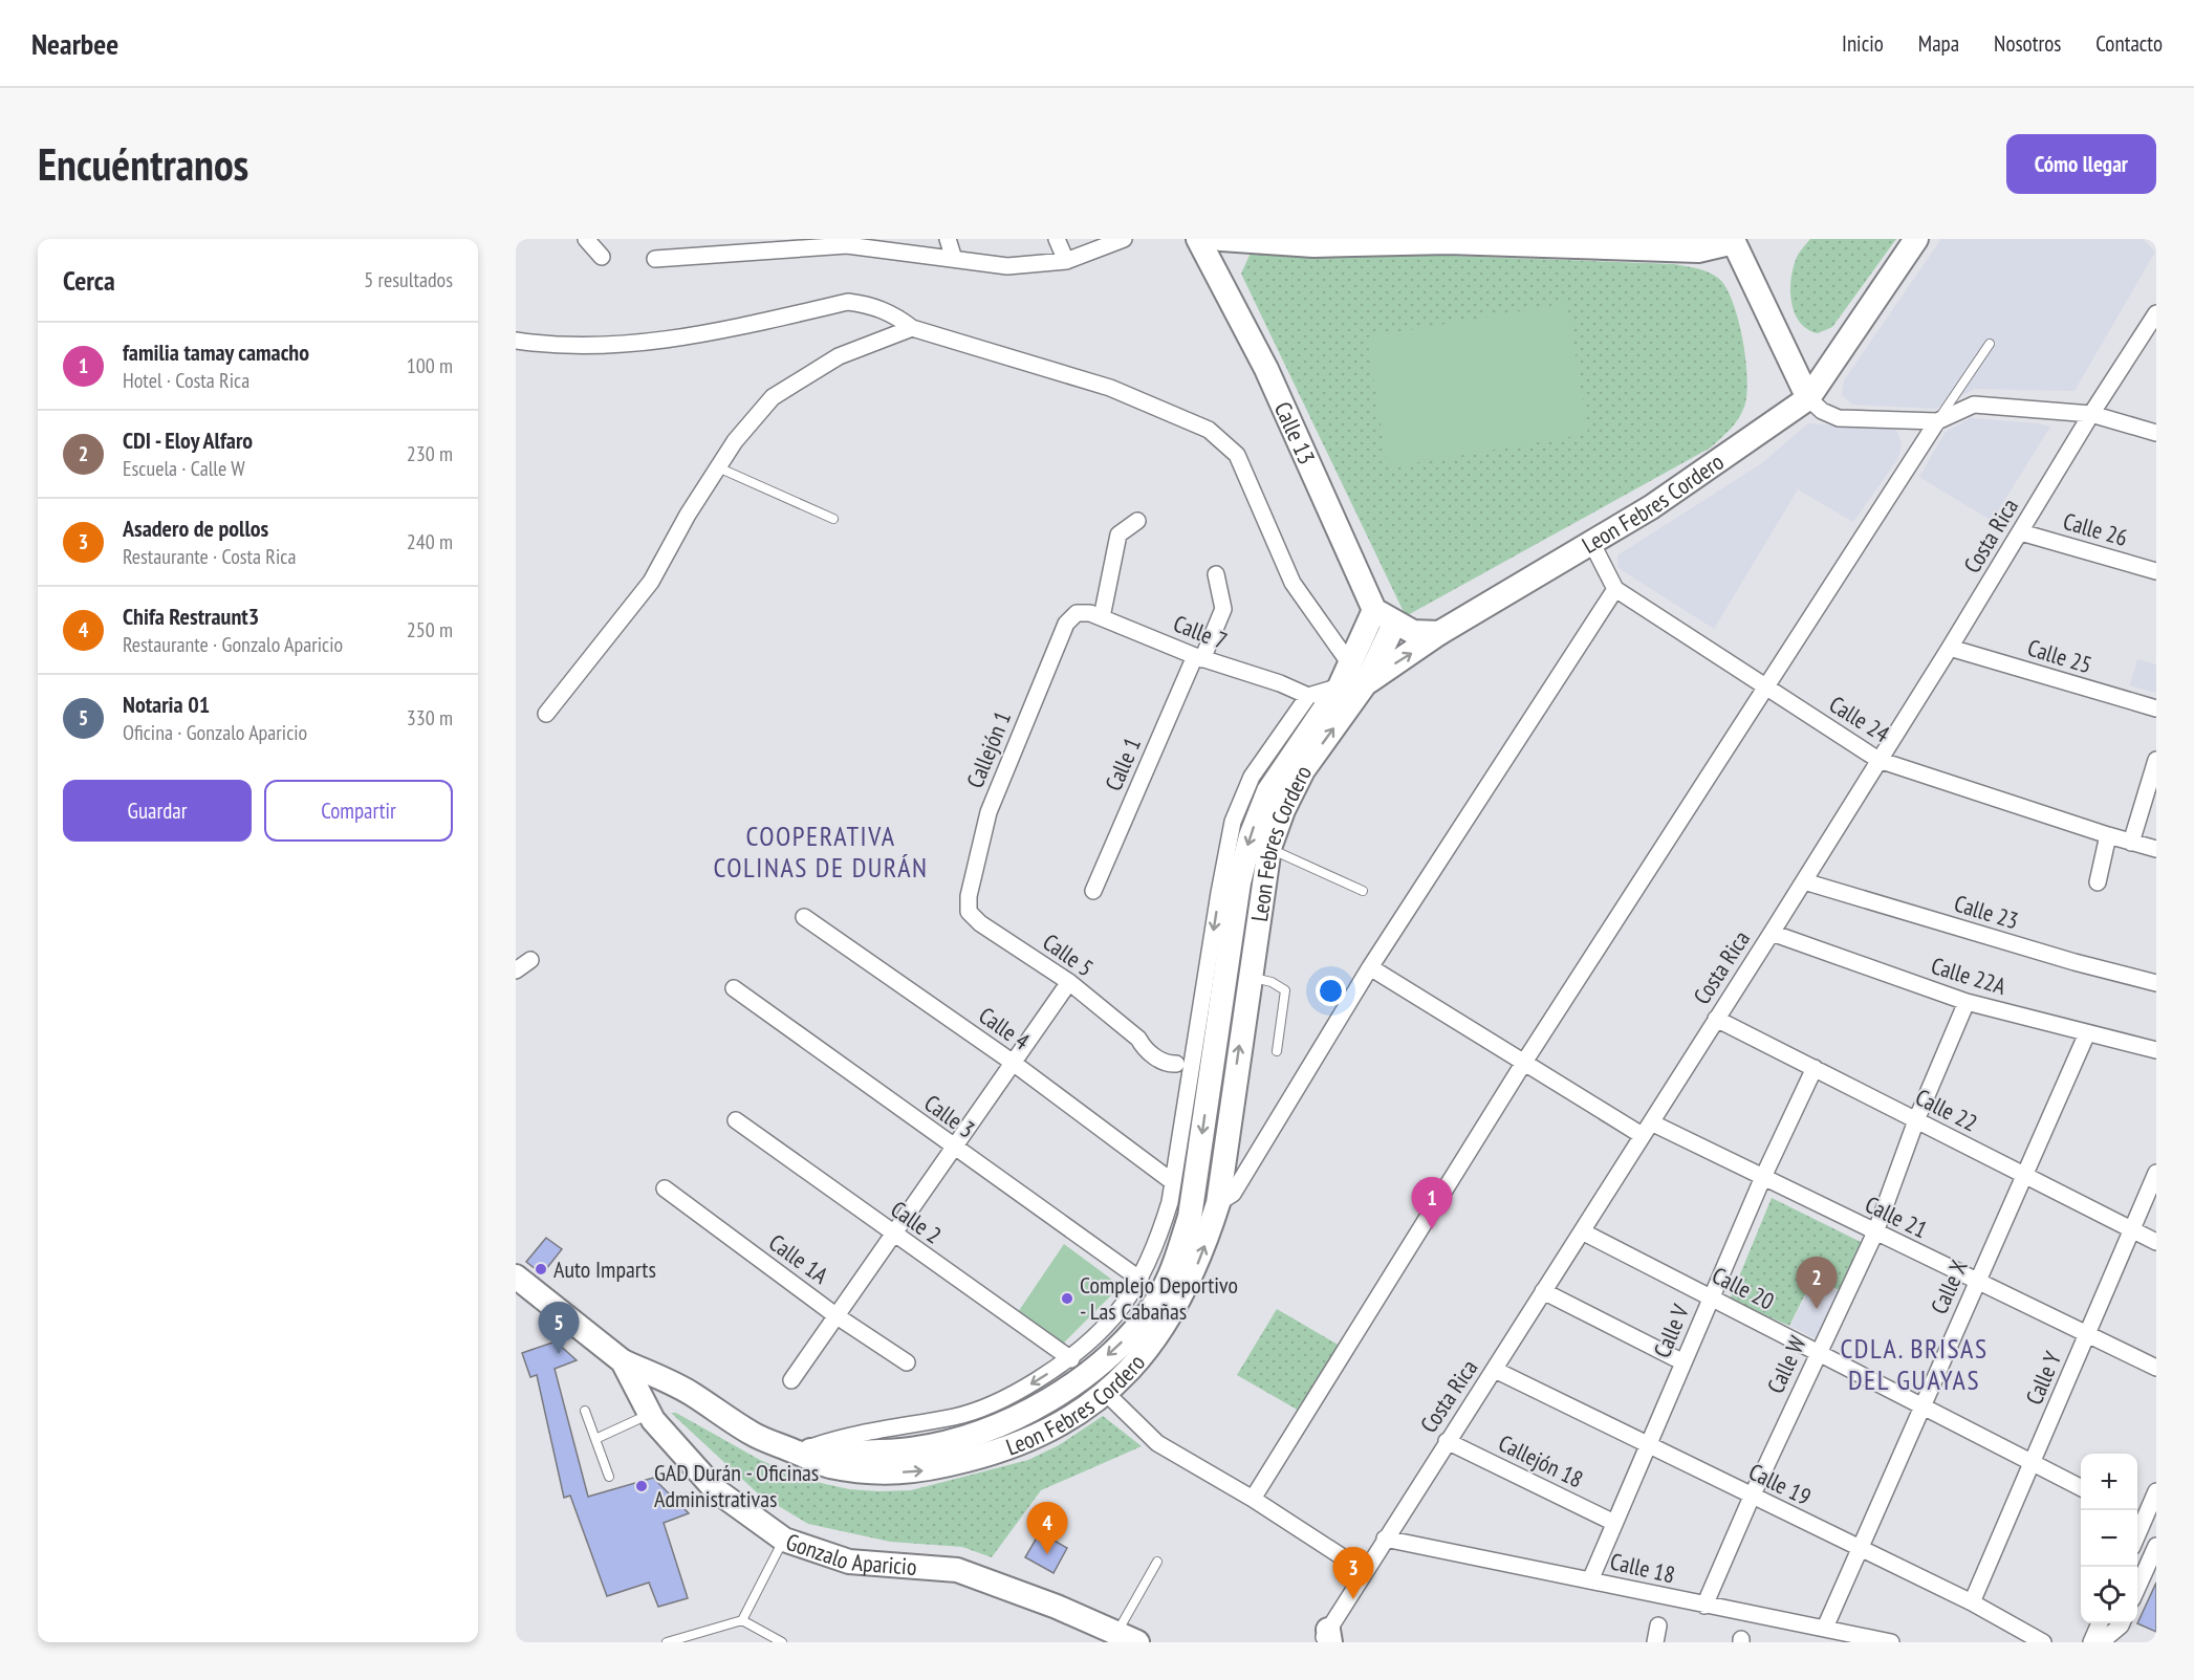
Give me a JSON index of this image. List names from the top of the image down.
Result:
{
  "streets": {
    "street": [
      "Calle 13",
      "Leon Febres Cordero",
      "Calle 26",
      "Costa Rica",
      "Calle 7",
      "Calle 25",
      "Calle 24",
      "Callejón 1",
      "Calle 1",
      "Calle 23",
      "Calle 5",
      "Calle 22A",
      "Calle 4",
      "Calle 22",
      "Calle 3",
      "Calle 21",
      "Calle 2",
      "Calle 1A",
      "Calle X",
      "Calle 20",
      "Calle V",
      "Calle W",
      "Calle Y",
      "Callejón 18",
      "Calle 19",
      "Gonzalo Aparicio",
      "Calle 18"
    ]
  },
  "crossings": [
    ["Calle 13", "Leon Febres Cordero"],
    ["Leon Febres Cordero", "Calle 24"],
    ["Leon Febres Cordero", "Calle 5"],
    ["Leon Febres Cordero", "Gonzalo Aparicio"],
    ["Calle 26", "Costa Rica"],
    ["Costa Rica", "Calle 25"],
    ["Costa Rica", "Calle 24"],
    ["Costa Rica", "Calle 23"],
    ["Costa Rica", "Calle 22A"],
    ["Costa Rica", "Calle 22"],
    ["Costa Rica", "Calle 21"],
    ["Costa Rica", "Calle 20"],
    ["Costa Rica", "Callejón 18"],
    ["Costa Rica", "Calle 19"],
    ["Costa Rica", "Calle 18"],
    ["Calle 7", "Callejón 1"],
    ["Calle 7", "Calle 1"],
    ["Callejón 1", "Calle 5"],
    ["Calle 22A", "Calle X"],
    ["Calle 22A", "Calle W"],
    ["Calle 22", "Calle X"],
    ["Calle 22", "Calle V"],
    ["Calle 22", "Calle W"],
    ["Calle 22", "Calle Y"],
    ["Calle 21", "Calle X"],
    ["Calle 21", "Calle V"],
    ["Calle 21", "Calle W"],
    ["Calle 21", "Calle Y"],
    ["Calle X", "Calle 20"],
    ["Calle X", "Calle 19"],
    ["Calle X", "Calle 18"],
    ["Calle 20", "Calle V"],
    ["Calle 20", "Calle W"],
    ["Calle 20", "Calle Y"],
    ["Calle V", "Callejón 18"],
    ["Calle V", "Calle 19"],
    ["Calle V", "Calle 18"],
    ["Calle W", "Calle 19"],
    ["Calle W", "Calle 18"],
    ["Calle Y", "Calle 19"]
  ],
  "districts": ["COOPERATIVA COLINAS DE DURÁN", "CDLA. BRISAS DEL GUAYAS"],
  "places": ["Auto Imparts", "Complejo Deportivo - Las Cabañas", "GAD Durán - Oficinas Administrativas"],
  "page": {
    "header": "Nearbee",
    "nav": [
      "Inicio",
      "Mapa",
      "Nosotros",
      "Contacto"
    ],
    "buttons": [
      "Cómo llegar",
      ["Guardar", "Compartir"]
    ],
    "title": "Encuéntranos",
    "heading": ["Cerca", "5 resultados"],
    "list": [
      {
        "mark": "1",
        "name": "familia tamay camacho",
        "note": "Hotel · Costa Rica",
        "value": "100 m"
      },
      {
        "mark": "2",
        "name": "CDI - Eloy Alfaro",
        "note": "Escuela · Calle W",
        "value": "230 m"
      },
      {
        "mark": "3",
        "name": "Asadero de pollos",
        "note": "Restaurante · Costa Rica",
        "value": "240 m"
      },
      {
        "mark": "4",
        "name": "Chifa Restraunt3",
        "note": "Restaurante · Gonzalo Aparicio",
        "value": "250 m"
      },
      {
        "mark": "5",
        "name": "Notaria 01",
        "note": "Oficina · Gonzalo Aparicio",
        "value": "330 m"
      }
    ],
    "pins": [
      "1",
      "2",
      "5",
      "4",
      "3"
    ],
    "map_buttons": ["+", "−"]
  }
}
